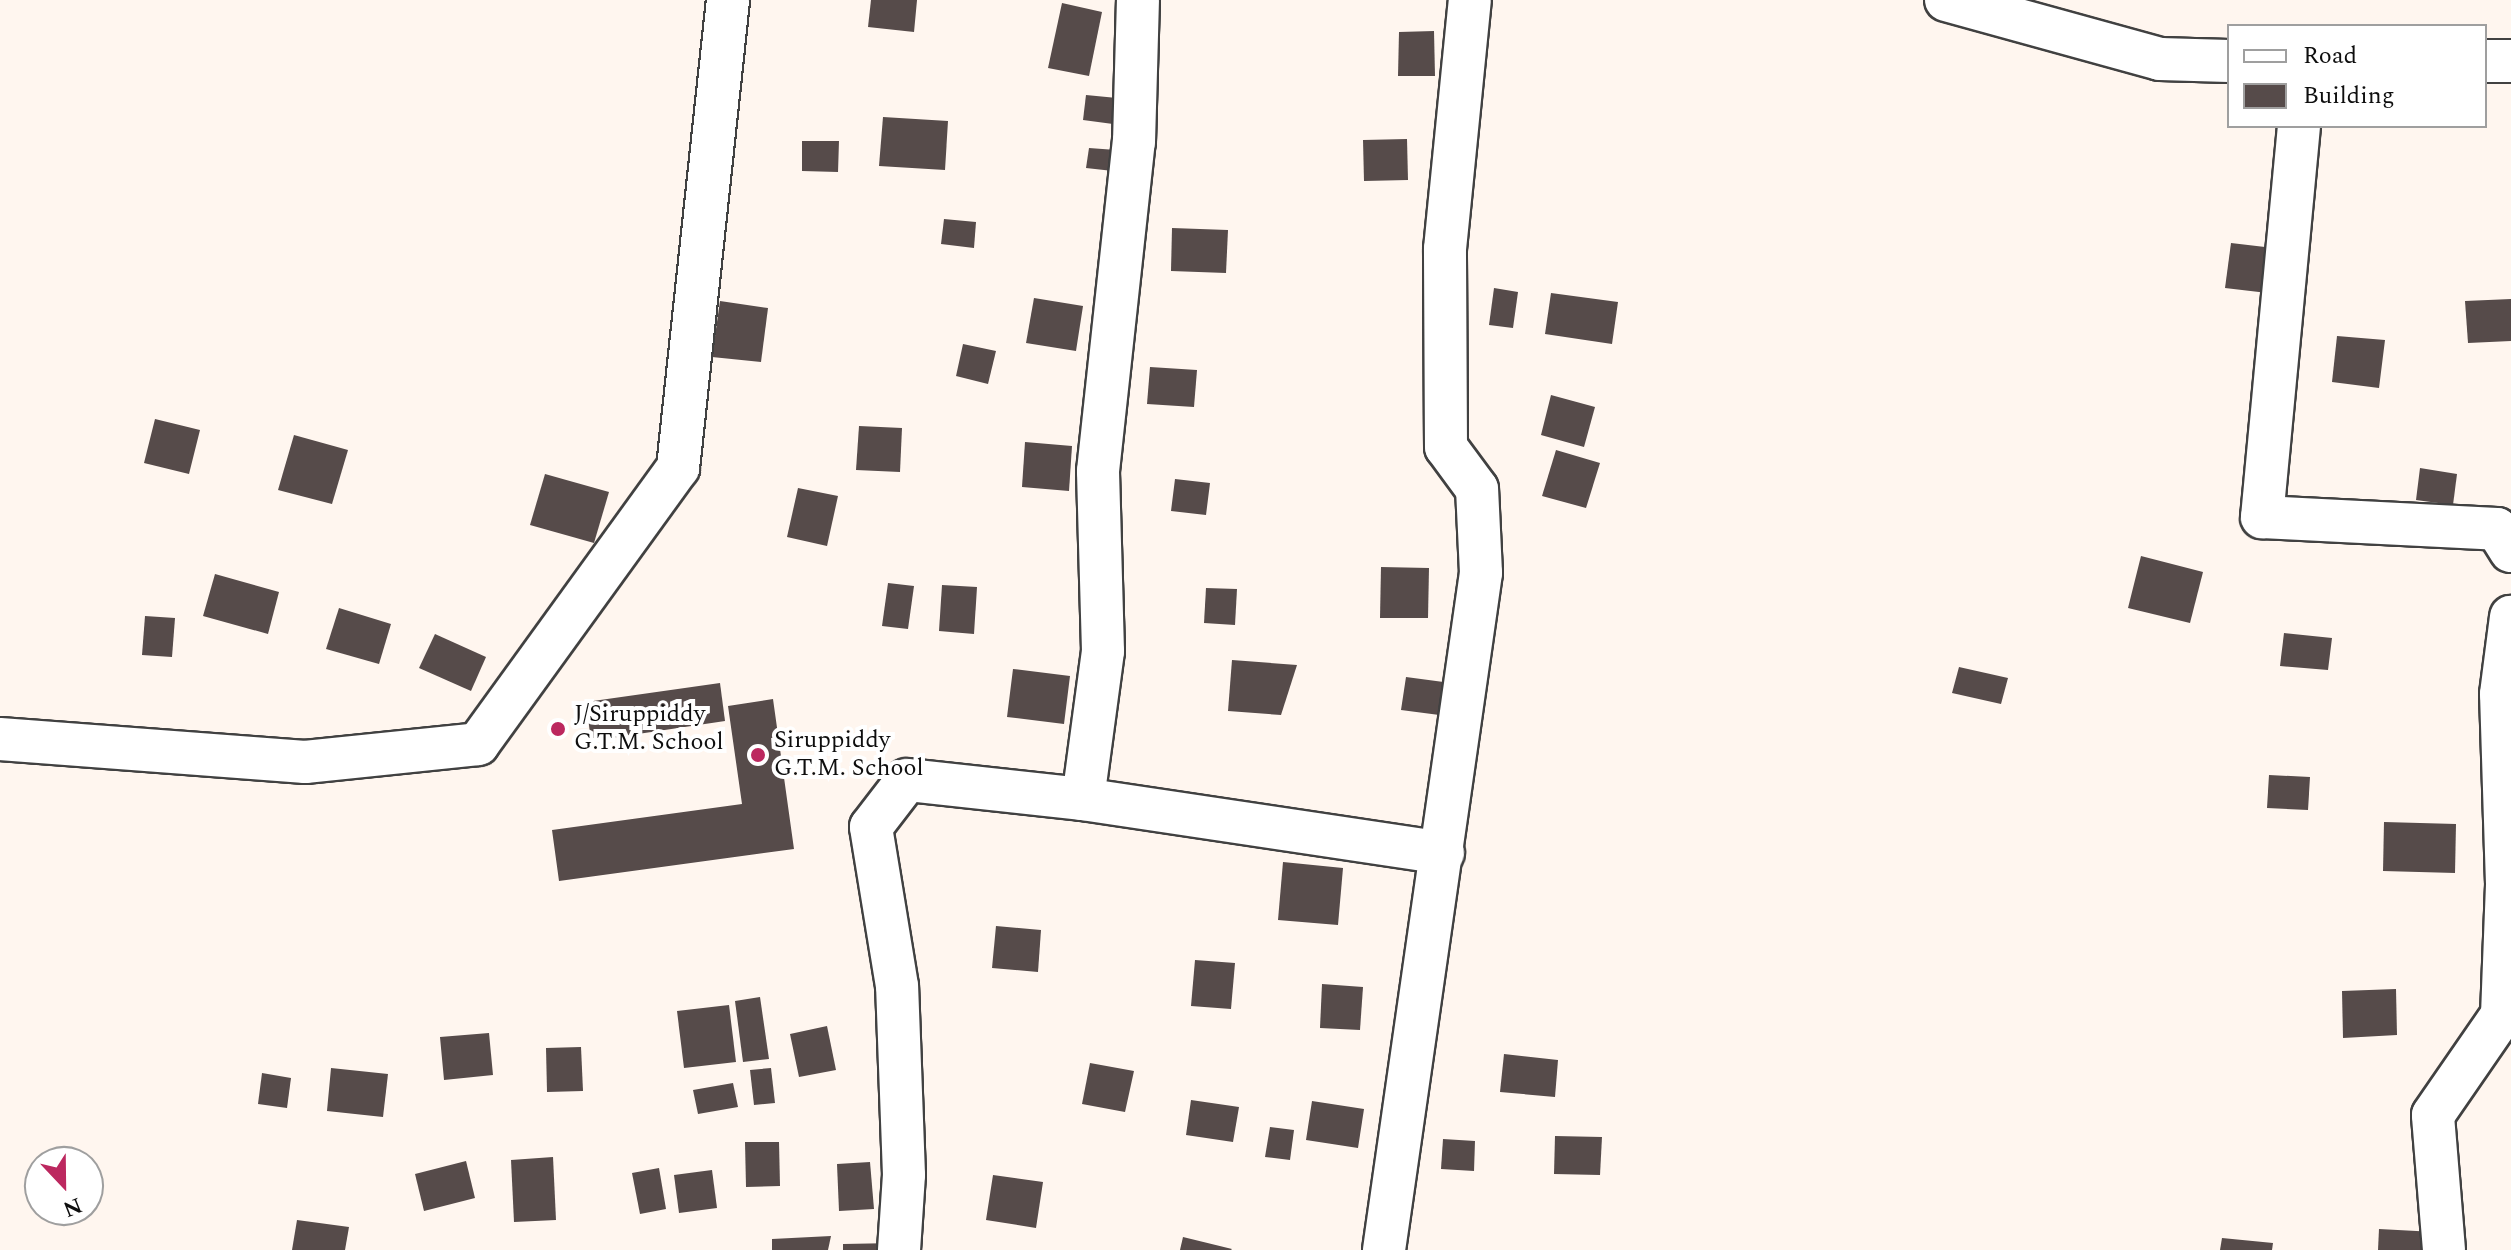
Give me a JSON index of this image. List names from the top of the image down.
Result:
{
  "places": ["J/Siruppiddy G.T.M. School", "Siruppiddy G.T.M. School"],
  "legend": ["Road", "Building"],
  "north": "bottom"
}
